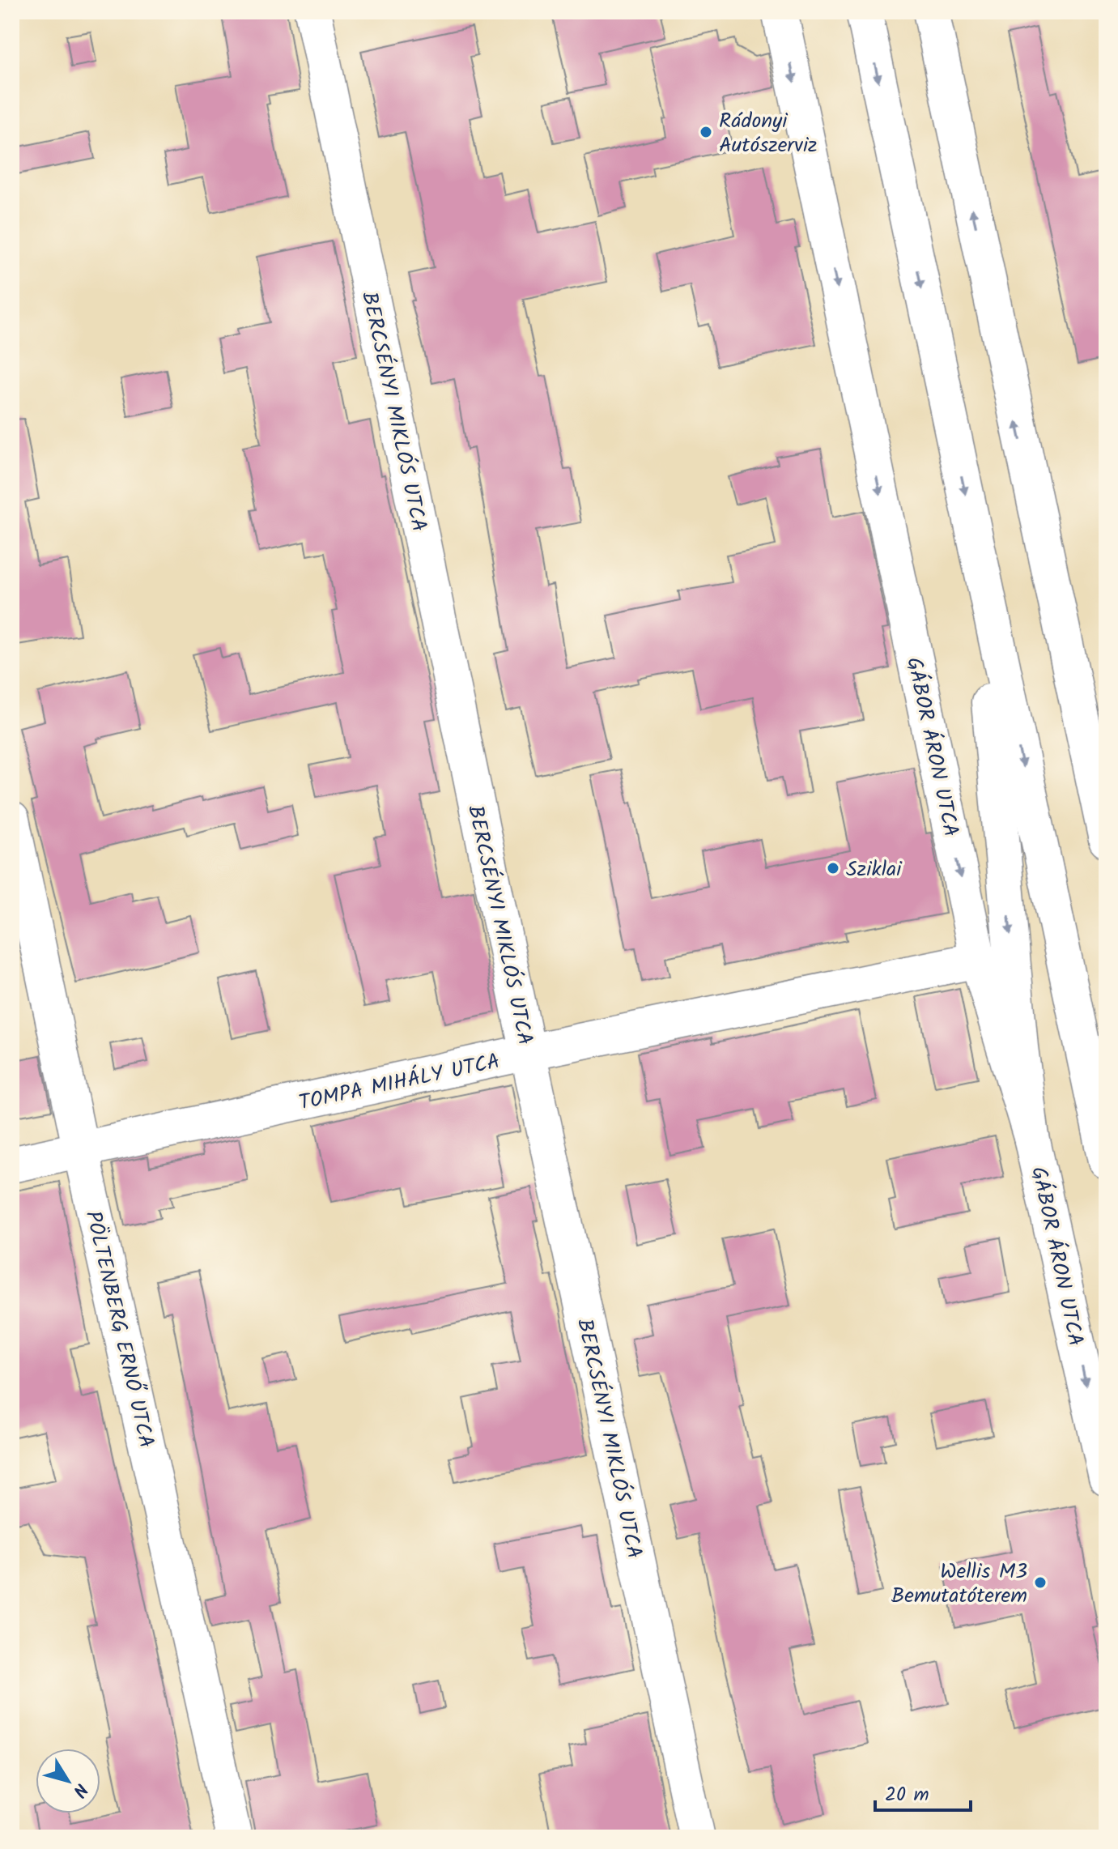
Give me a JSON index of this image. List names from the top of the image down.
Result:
{
  "streets": {
    "street": [
      "BERCSÉNYI MIKLÓS UTCA",
      "GÁBOR ÁRON UTCA",
      "TOMPA MIHÁLY UTCA",
      "PÖLTENBERG ERNŐ UTCA"
    ]
  },
  "crossings": [
    ["BERCSÉNYI MIKLÓS UTCA", "TOMPA MIHÁLY UTCA"],
    ["GÁBOR ÁRON UTCA", "TOMPA MIHÁLY UTCA"],
    ["TOMPA MIHÁLY UTCA", "PÖLTENBERG ERNŐ UTCA"]
  ],
  "places": ["Rádonyi Autószerviz", "Sziklai", "Wellis M3 Bemutatóterem"],
  "scale_bar": "20 m",
  "north": "bottom right"
}
